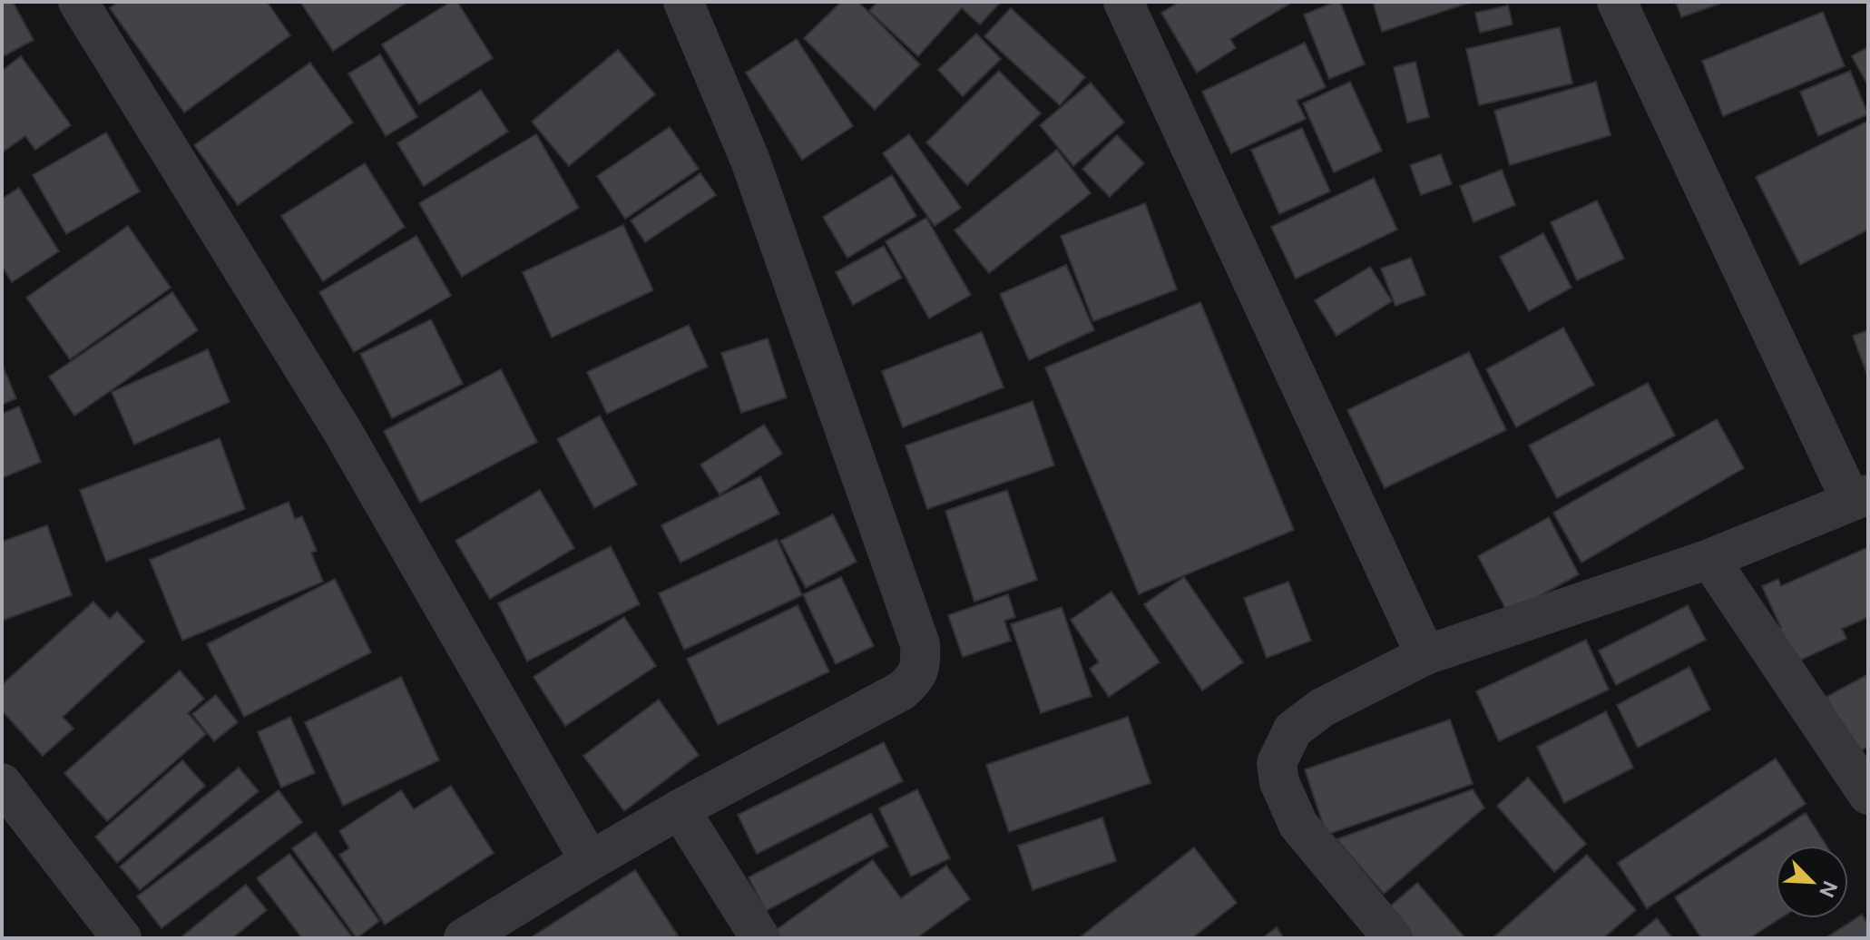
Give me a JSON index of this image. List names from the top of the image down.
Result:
{
  "north": "bottom right"
}
